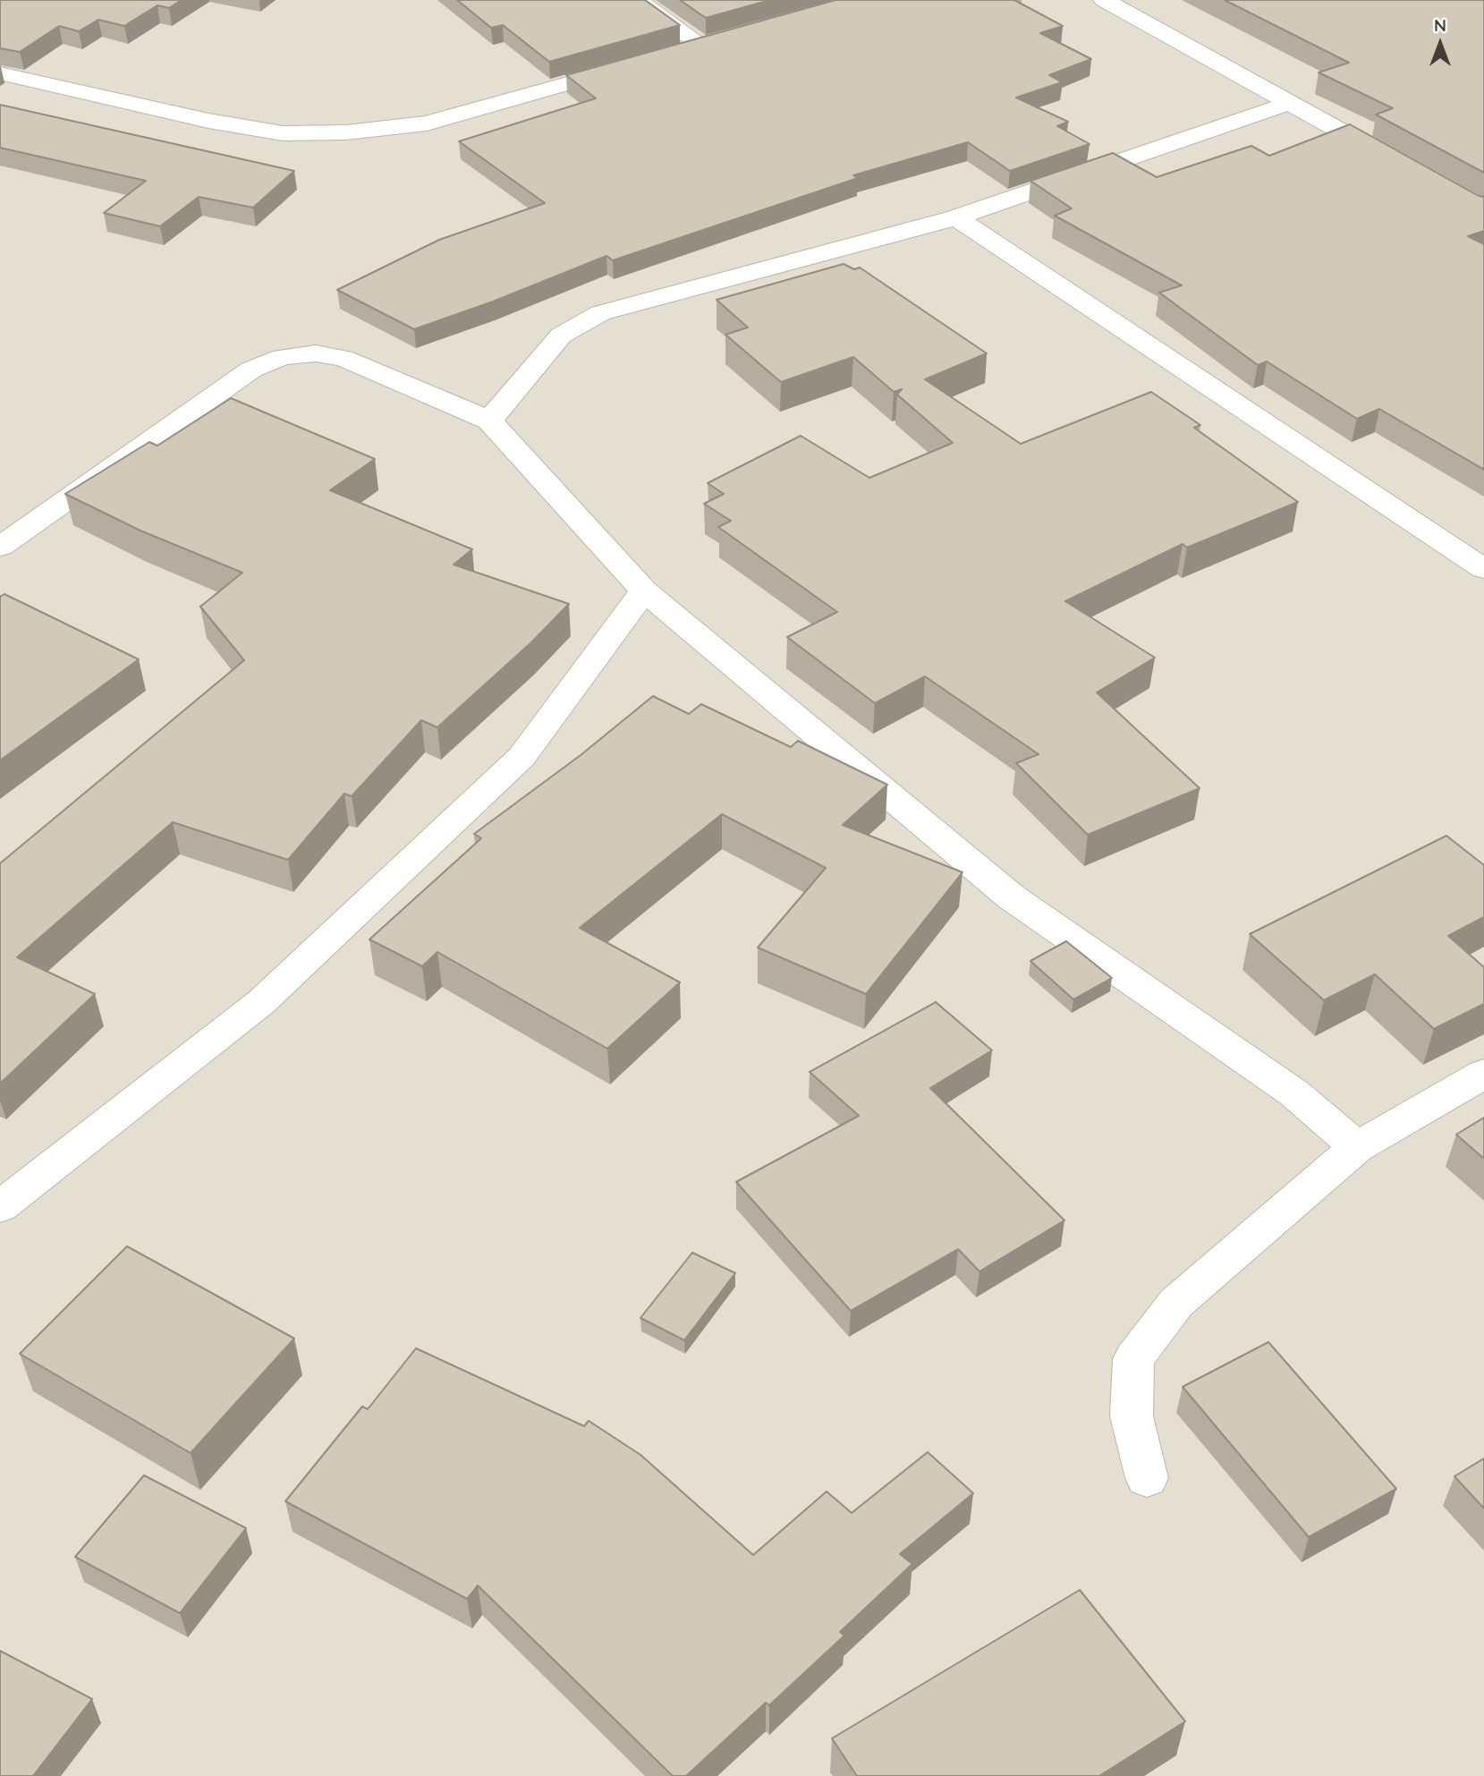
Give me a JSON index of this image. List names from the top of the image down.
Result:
{
  "north": "top"
}
